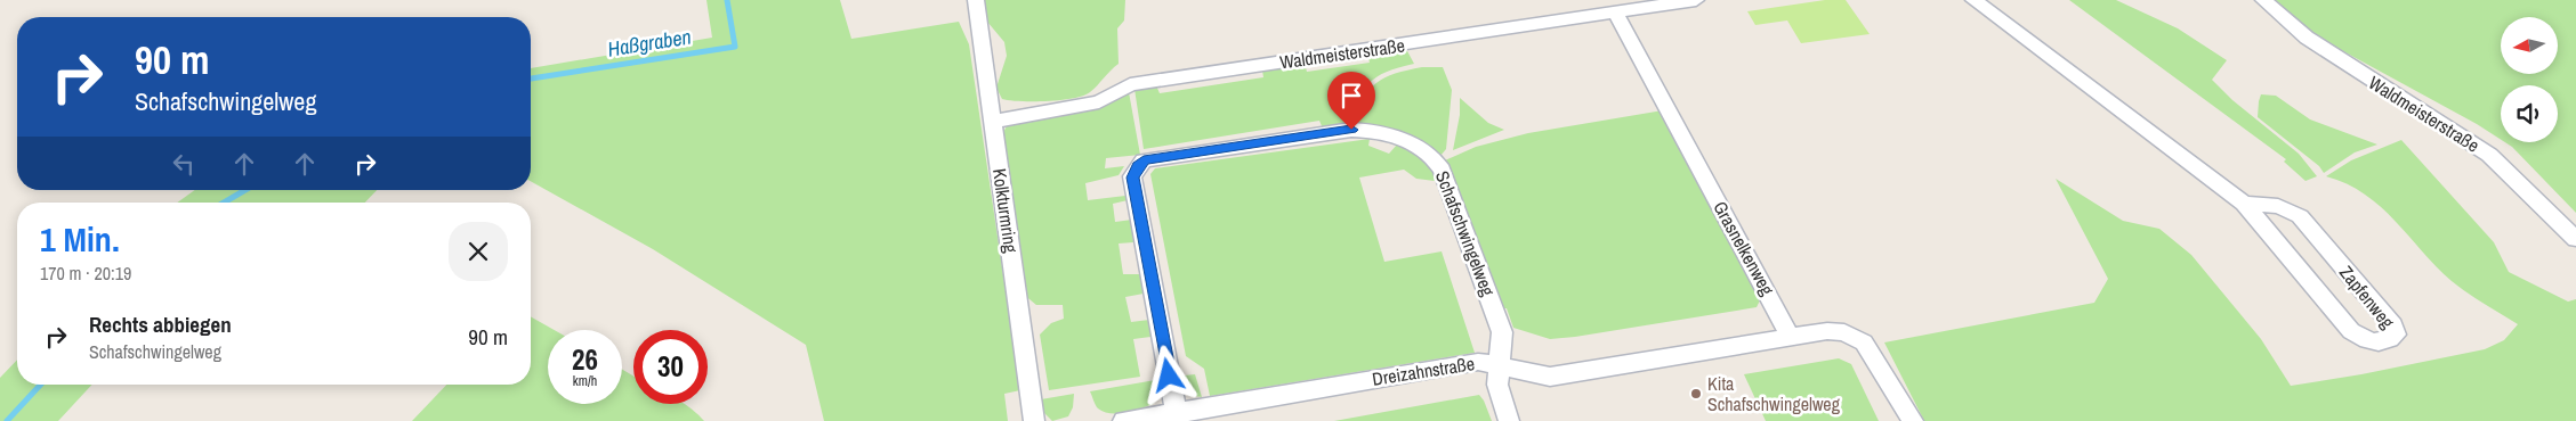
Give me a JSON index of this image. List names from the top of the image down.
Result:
{
  "streets": {
    "street": [
      "Waldmeisterstraße",
      "Kolkturmring",
      "Schafschwingelweg",
      "Grasnelkenweg",
      "Zapfenweg",
      "Dreizahnstraße"
    ]
  },
  "crossings": [
    ["Waldmeisterstraße", "Kolkturmring"],
    ["Waldmeisterstraße", "Grasnelkenweg"],
    ["Schafschwingelweg", "Dreizahnstraße"],
    ["Grasnelkenweg", "Dreizahnstraße"]
  ],
  "water": ["Haßgraben"],
  "places": ["Kita Schafschwingelweg"],
  "north": "left",
  "page": {
    "turn": ["90 m", "Schafschwingelweg"],
    "heading": ["1 Min.", "170 m · 20:19"],
    "list": [
      {
        "name": "Rechts abbiegen",
        "note": "Schafschwingelweg",
        "value": "90 m"
      }
    ],
    "speed": "26 km/h",
    "limit": "30"
  }
}
